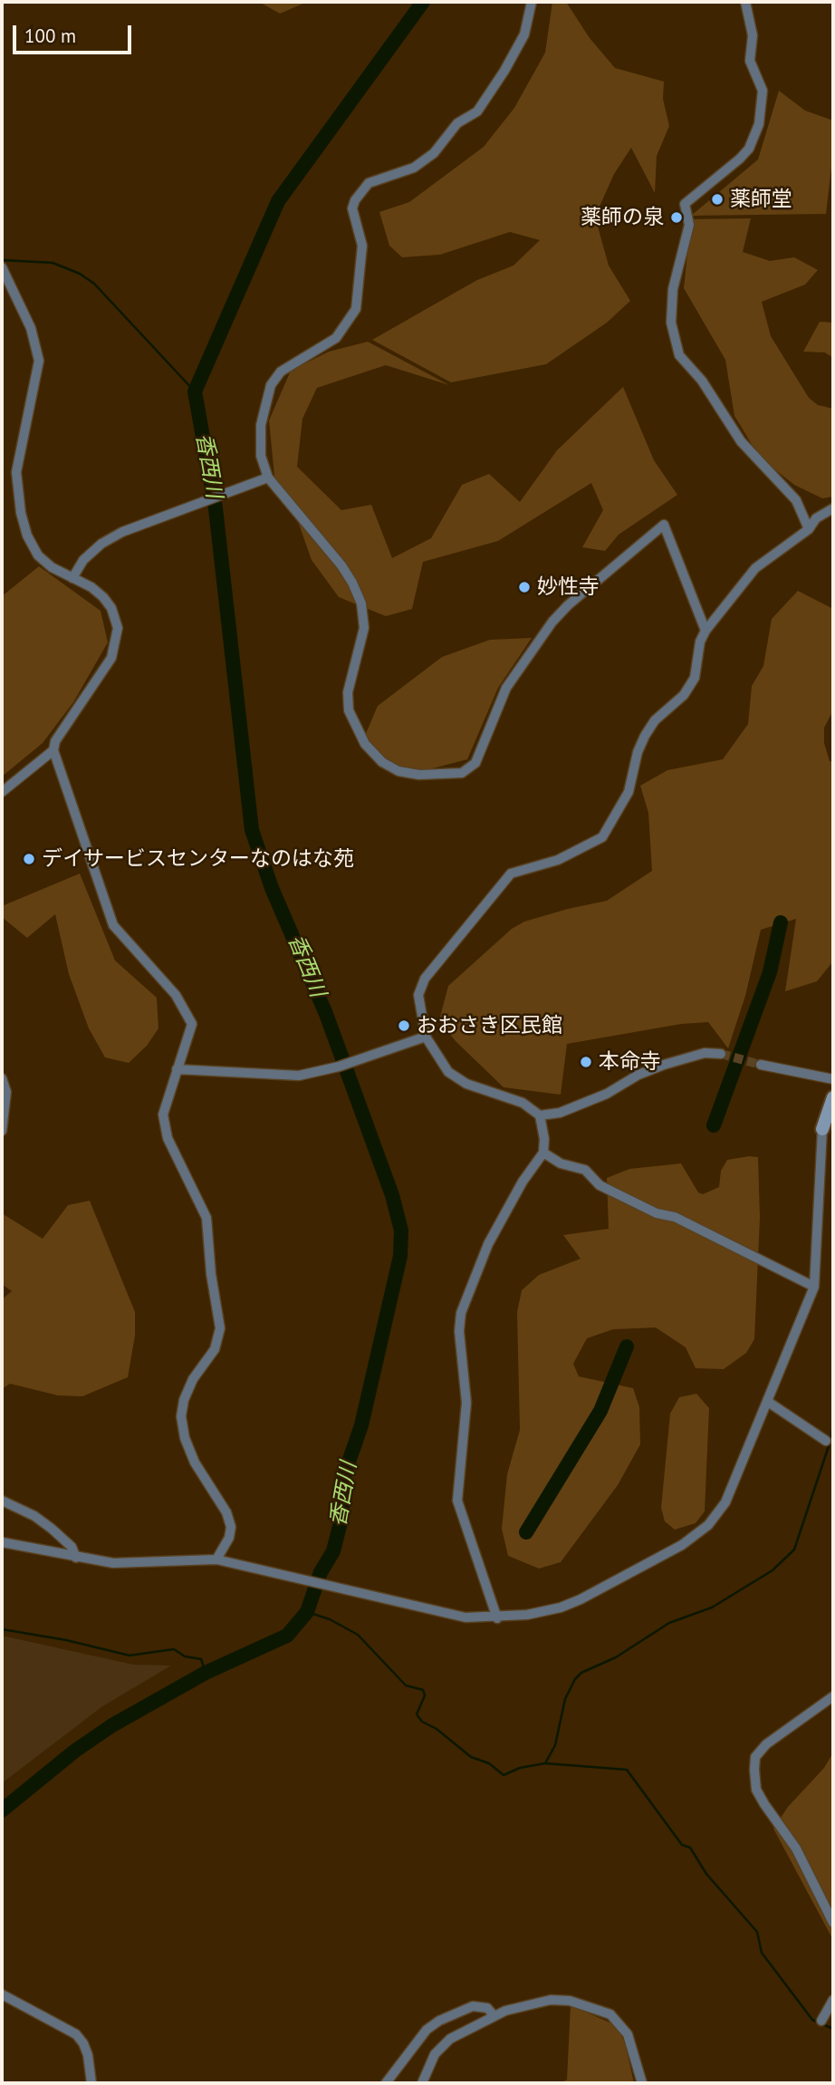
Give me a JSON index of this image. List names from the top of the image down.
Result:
{
  "water": ["香西川"],
  "places": [
    "薬師堂",
    "薬師の泉",
    "妙性寺",
    "デイサービスセンターなのはな苑",
    "おおさき区民館",
    "本命寺"
  ],
  "scale_bar": "100 m"
}
